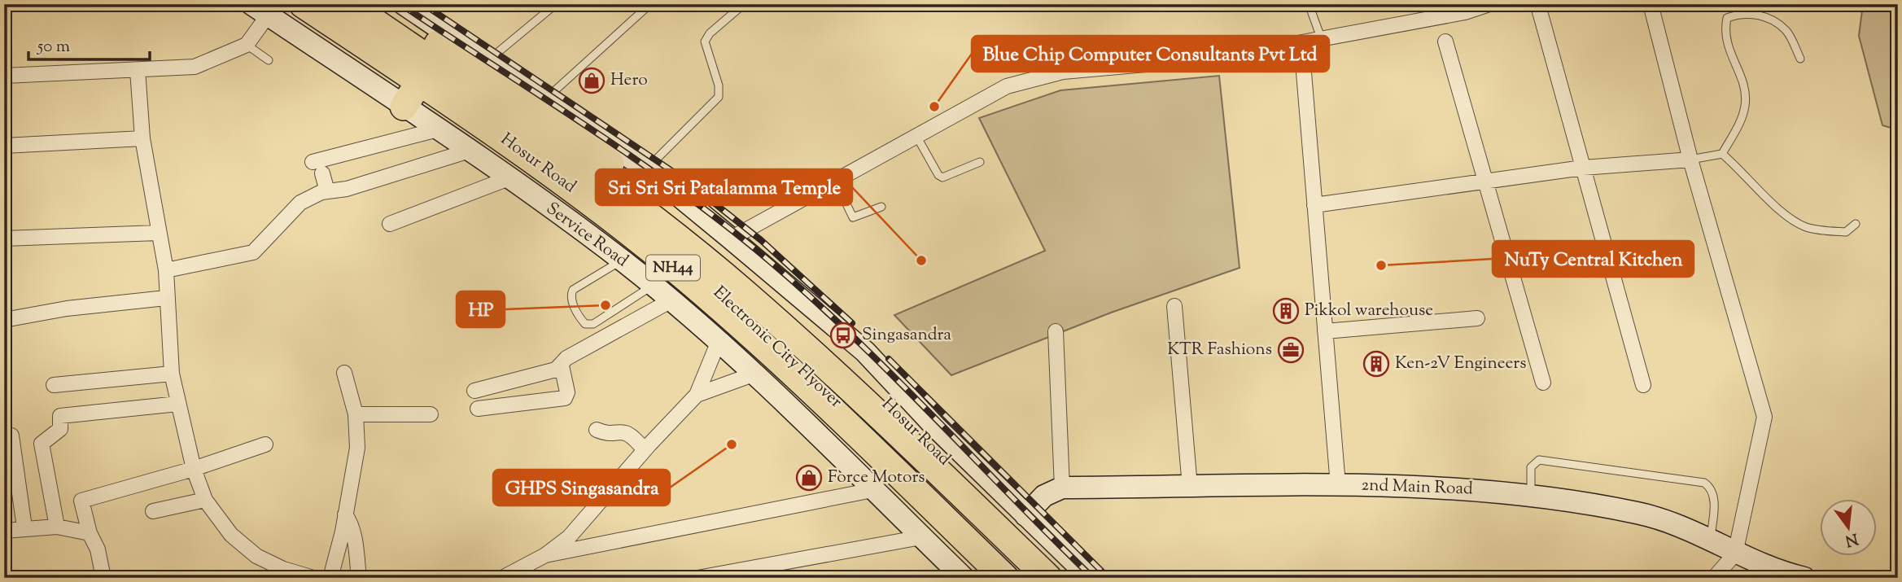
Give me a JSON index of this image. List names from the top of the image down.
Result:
{
  "streets": {
    "highway": ["Hosur Road", "NH44", "Electronic City Flyover"],
    "street": ["Service Road", "2nd Main Road"]
  },
  "places": {
    "shop": ["Hero", "Force Motors"],
    "other": [
      "Blue Chip Computer Consultants Pvt Ltd",
      "Sri Sri Sri Patalamma Temple",
      "NuTy Central Kitchen",
      "HP",
      "GHPS Singasandra"
    ],
    "building": ["Pikkol warehouse", "Ken-2V Engineers"],
    "bus stop": ["Singasandra"],
    "office": ["KTR Fashions"]
  },
  "scale_bar": "50 m",
  "north": "bottom"
}
